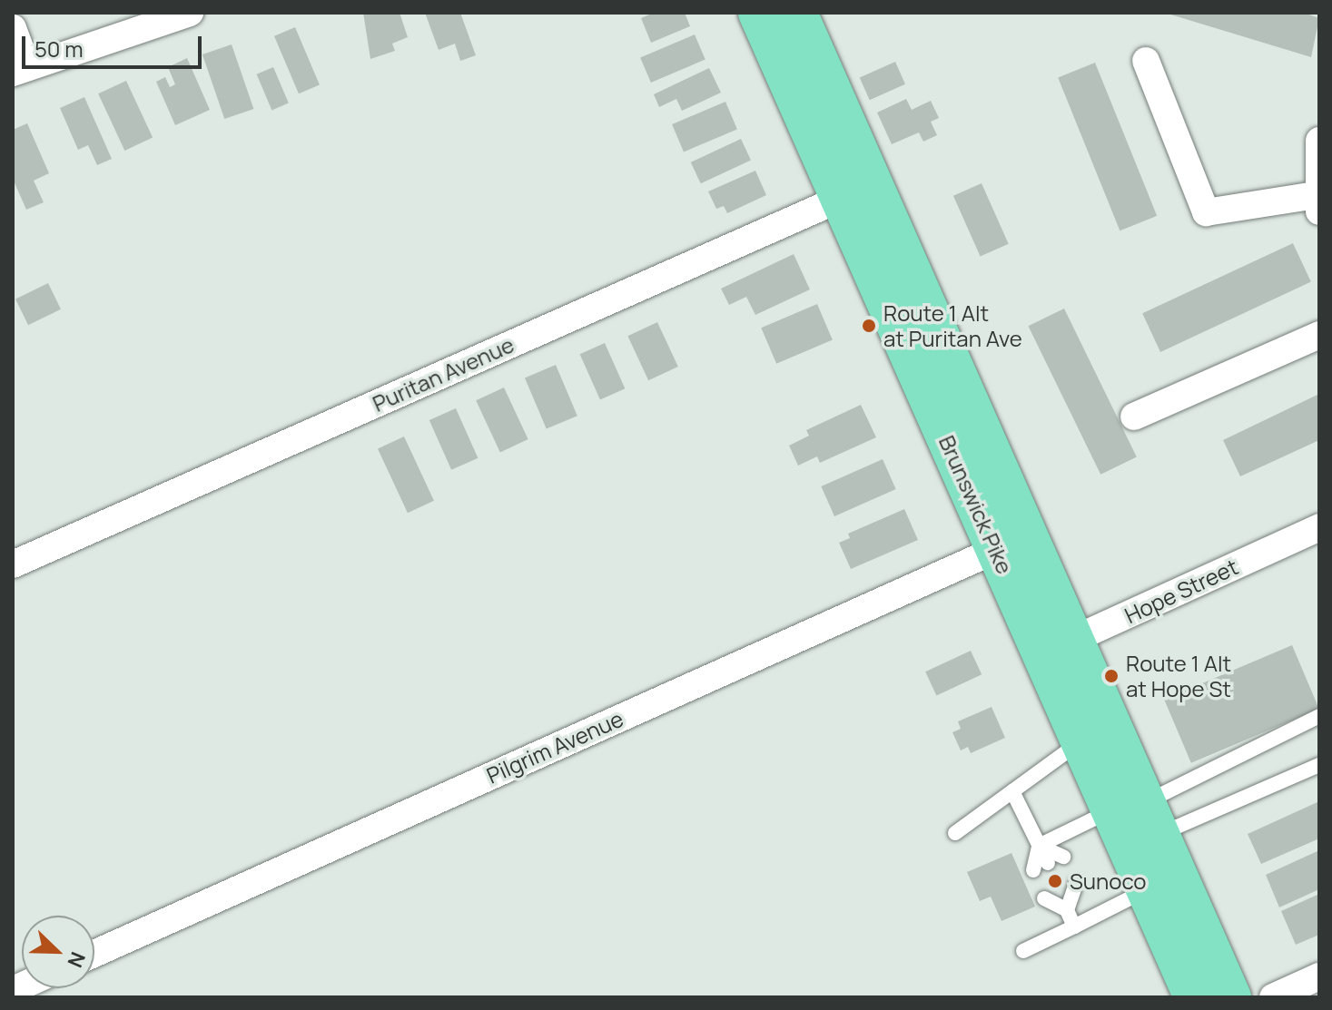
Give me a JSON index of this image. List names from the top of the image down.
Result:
{
  "streets": {
    "main road": ["Brunswick Pike"],
    "street": ["Puritan Avenue", "Hope Street", "Pilgrim Avenue"]
  },
  "crossings": [
    ["Puritan Avenue", "Brunswick Pike"],
    ["Brunswick Pike", "Hope Street"],
    ["Brunswick Pike", "Pilgrim Avenue"]
  ],
  "places": ["Route 1 Alt at Puritan Ave", "Route 1 Alt at Hope St", "Sunoco"],
  "scale_bar": "50 m",
  "north": "bottom right"
}
